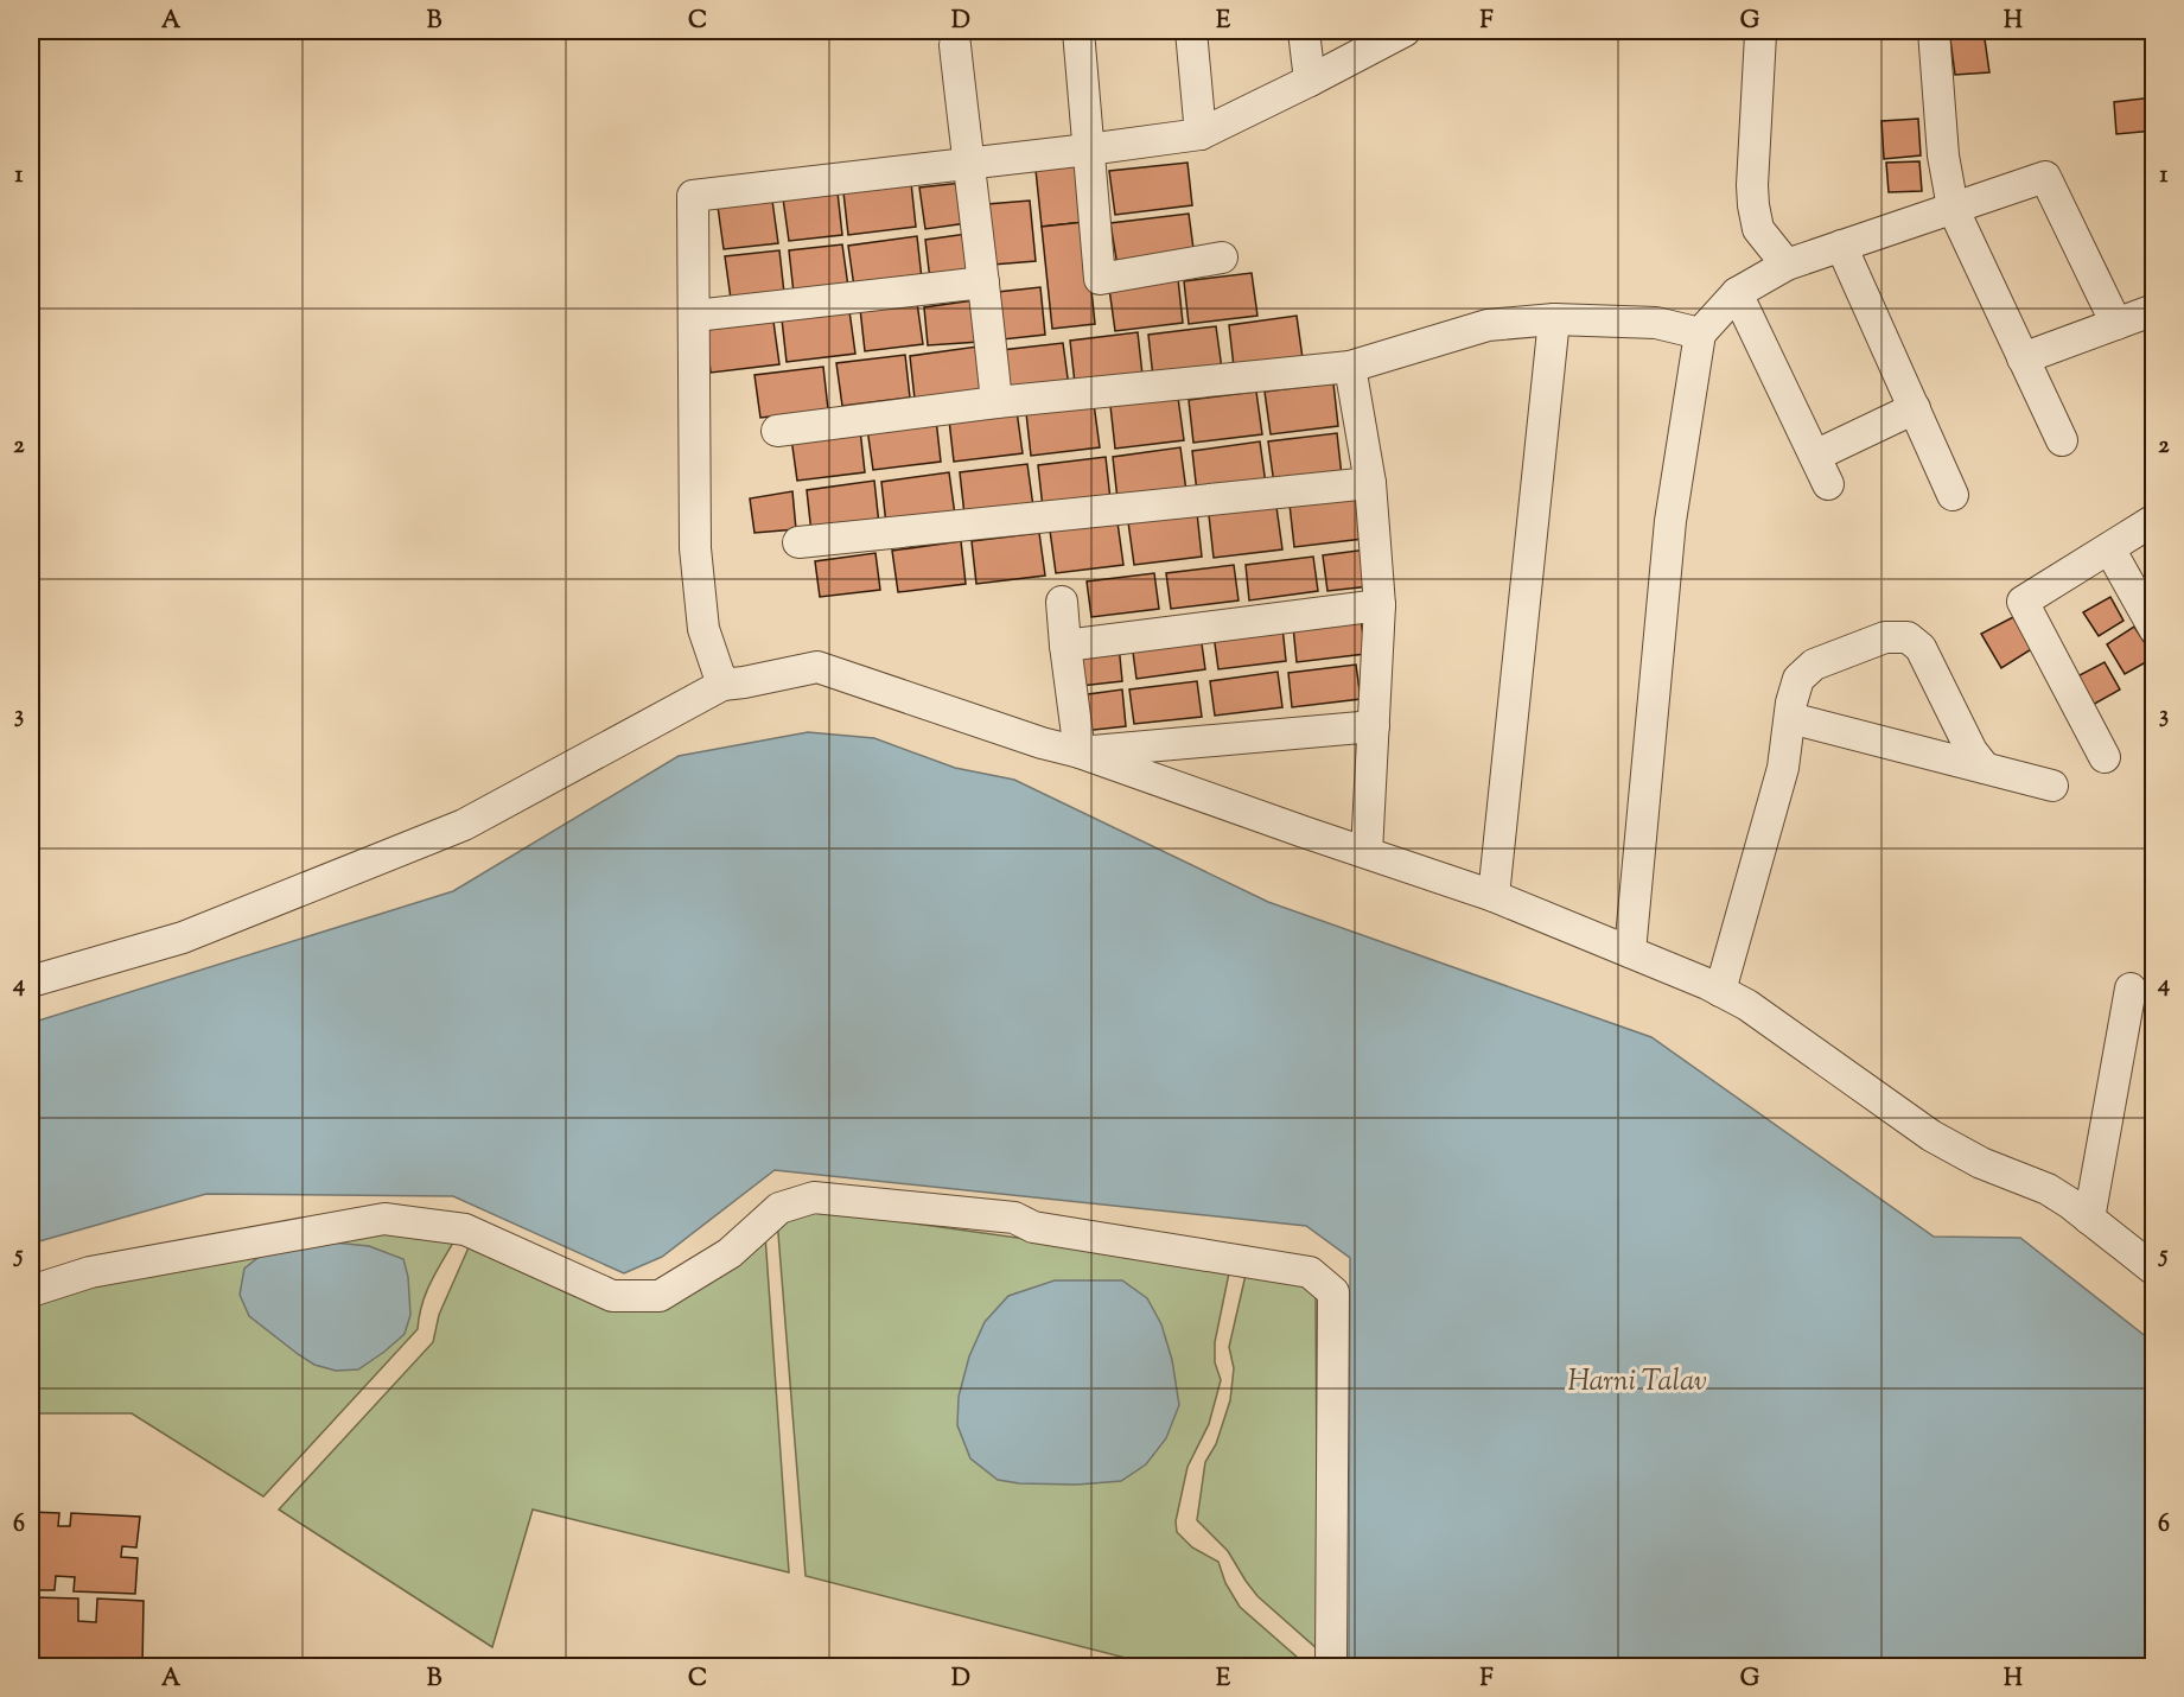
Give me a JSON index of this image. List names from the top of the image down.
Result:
{
  "water": ["Harni Talav"],
  "grid": {
    "columns": [
      "A",
      "B",
      "C",
      "D",
      "E",
      "F",
      "G",
      "H"
    ],
    "rows": [
      "1",
      "2",
      "3",
      "4",
      "5",
      "6"
    ]
  }
}
